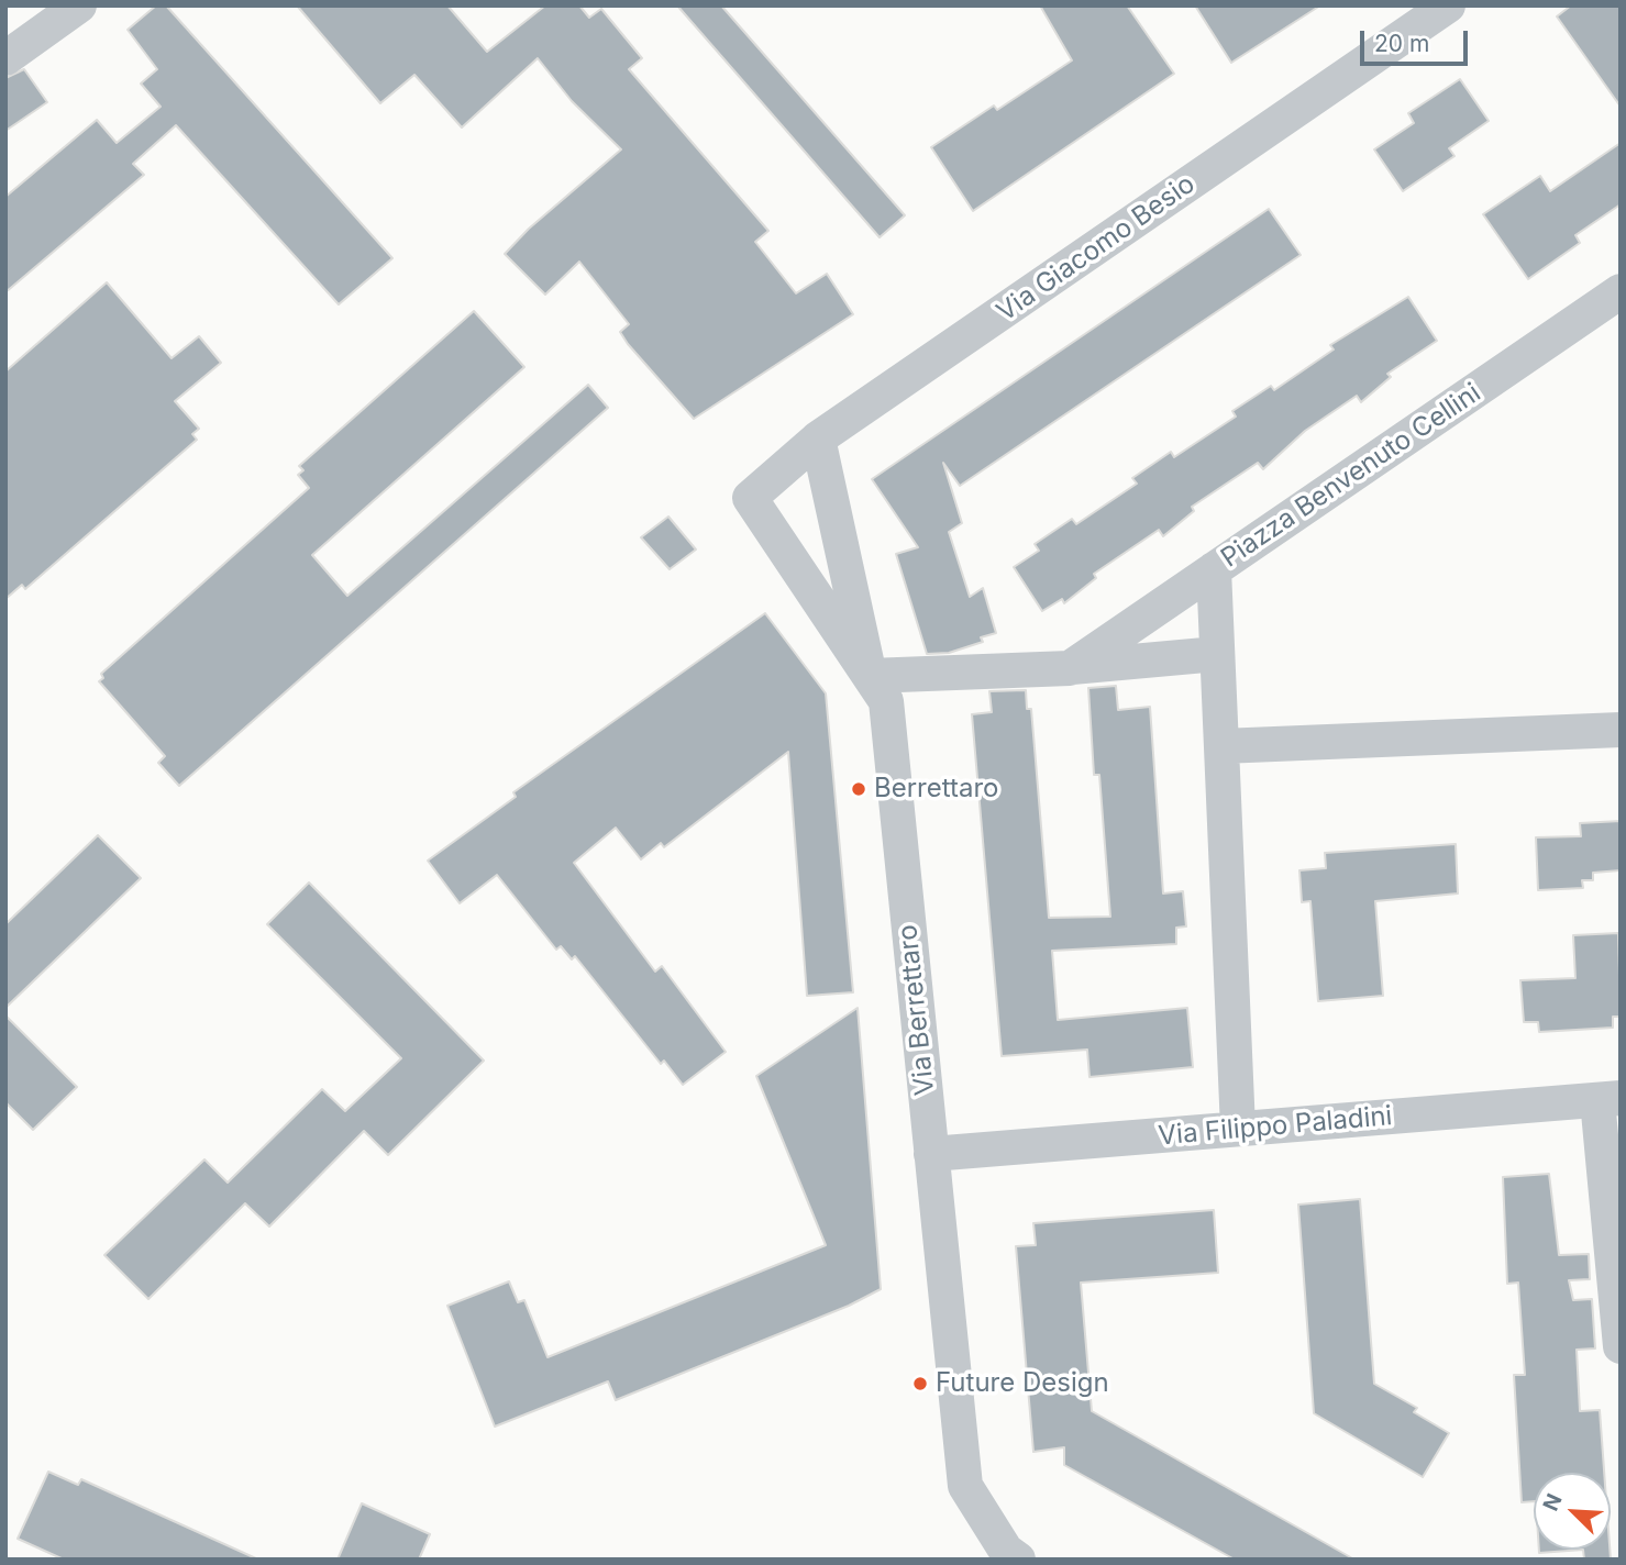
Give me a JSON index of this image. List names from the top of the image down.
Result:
{
  "streets": {
    "street": [
      "Via Giacomo Besio",
      "Piazza Benvenuto Cellini",
      "Via Berrettaro",
      "Via Filippo Paladini"
    ]
  },
  "crossings": [
    ["Via Giacomo Besio", "Via Berrettaro"],
    ["Piazza Benvenuto Cellini", "Via Filippo Paladini"],
    ["Via Berrettaro", "Via Filippo Paladini"]
  ],
  "places": ["Berrettaro", "Future Design"],
  "scale_bar": "20 m",
  "north": "top left"
}
